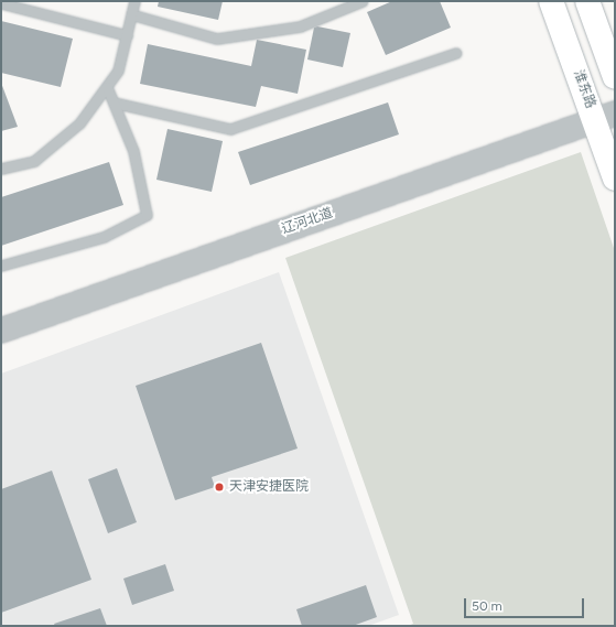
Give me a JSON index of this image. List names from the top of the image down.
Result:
{
  "streets": {
    "main road": ["淮东路"],
    "street": ["辽河北道"]
  },
  "crossings": [
    ["淮东路", "辽河北道"]
  ],
  "places": ["天津安捷医院"],
  "scale_bar": "50 m"
}
